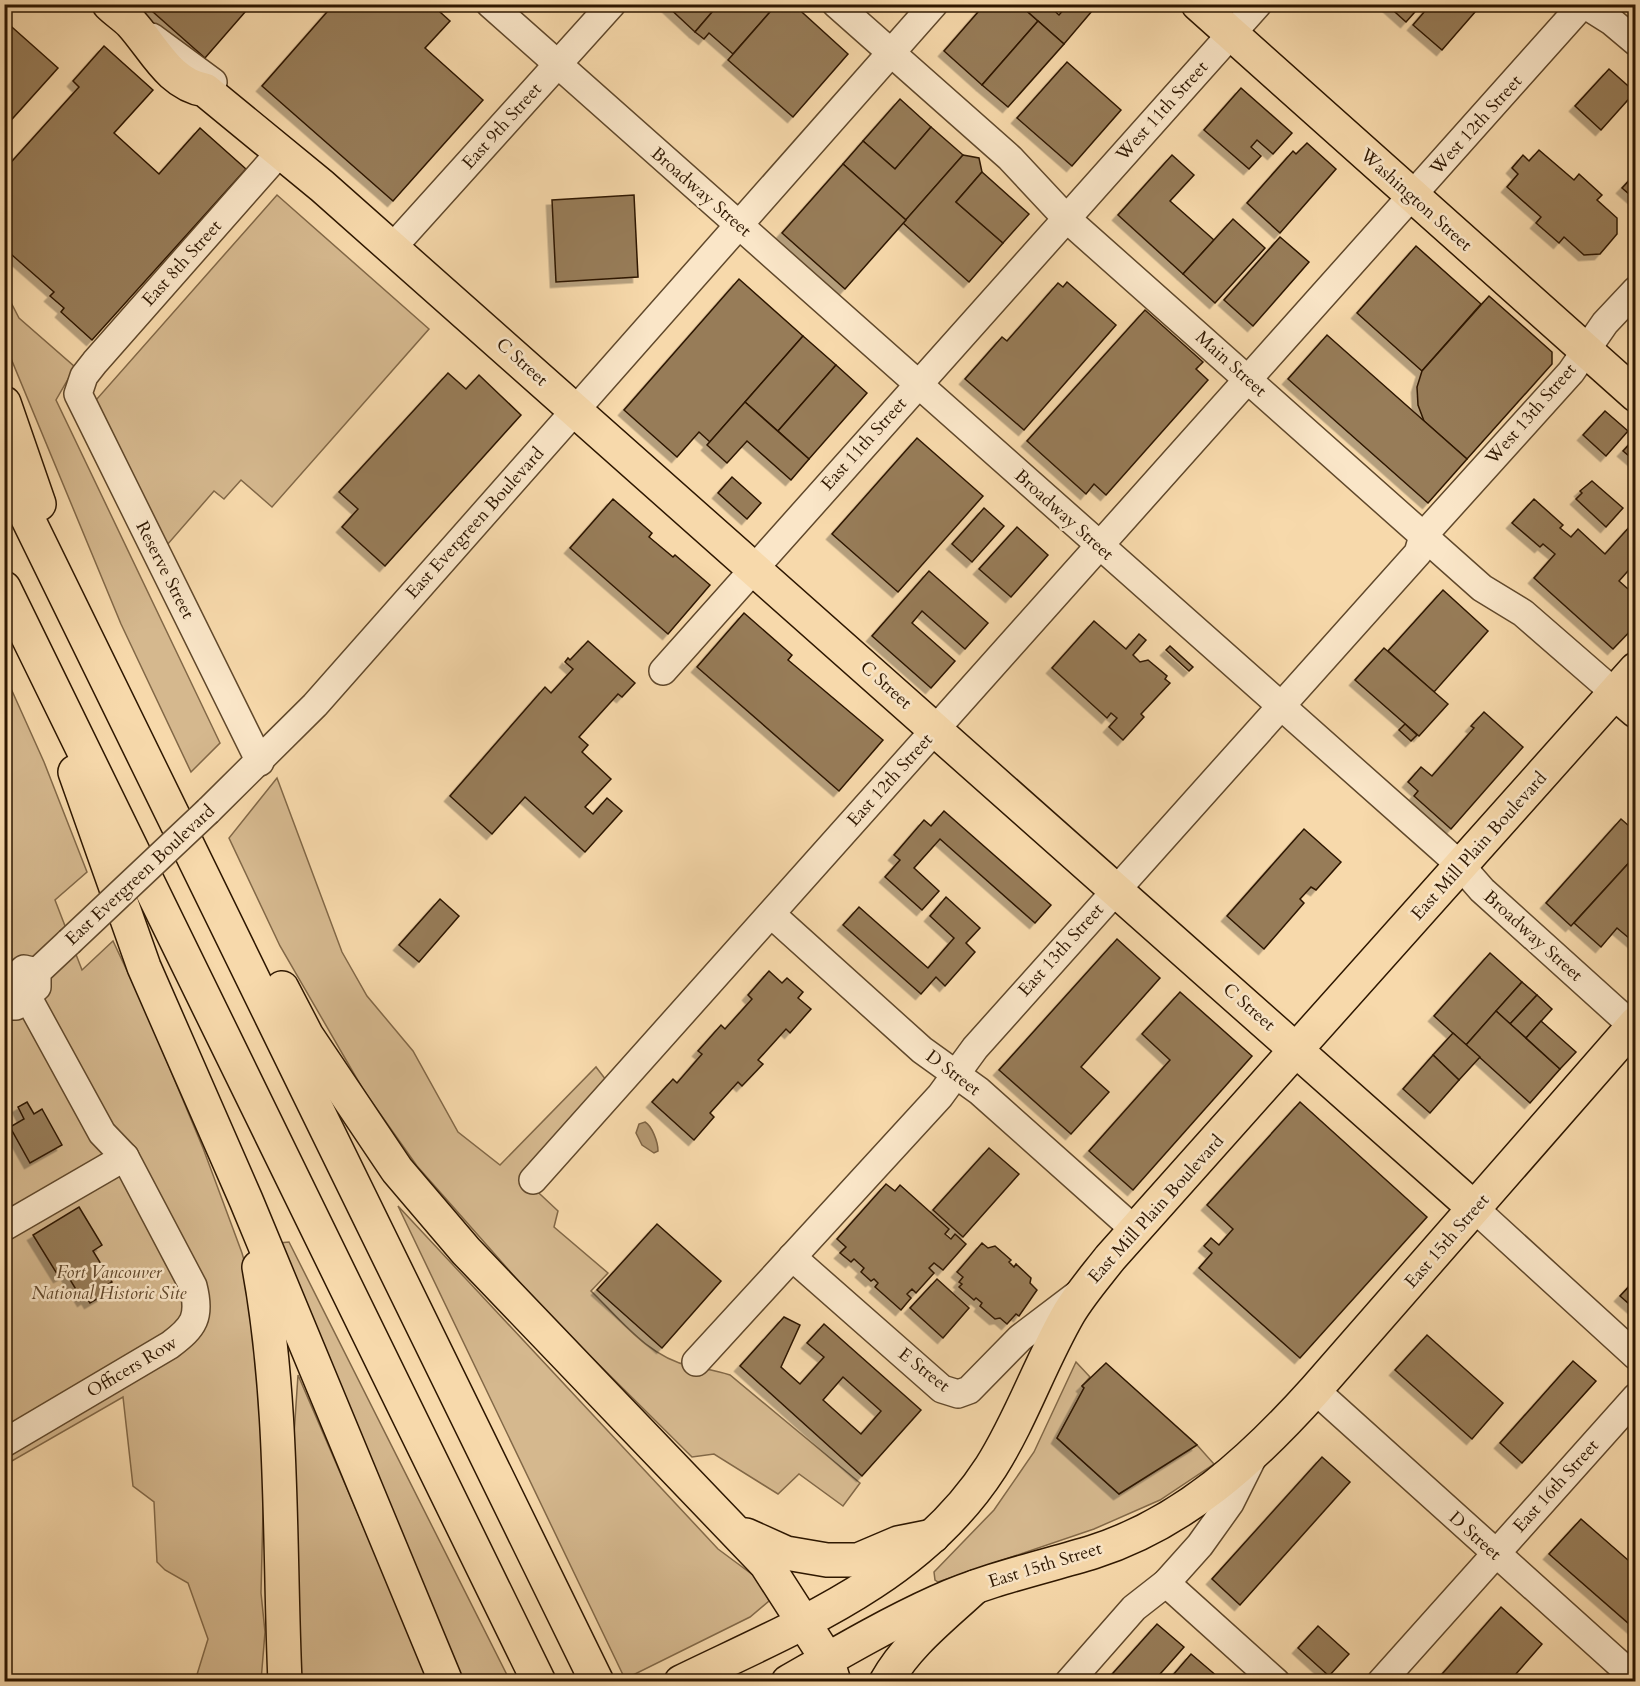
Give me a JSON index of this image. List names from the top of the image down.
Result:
{
  "streets": {
    "main road": [
      "Washington Street",
      "C Street",
      "East Mill Plain Boulevard",
      "East 15th Street"
    ],
    "street": [
      "West 11th Street",
      "West 12th Street",
      "East 9th Street",
      "Broadway Street",
      "East 8th Street",
      "Main Street",
      "West 13th Street",
      "East 11th Street",
      "East Evergreen Boulevard",
      "Reserve Street",
      "East 12th Street",
      "East 13th Street",
      "D Street",
      "Officers Row",
      "E Street",
      "East 16th Street"
    ]
  },
  "crossings": [
    ["West 11th Street", "Washington Street"],
    ["West 11th Street", "Main Street"],
    ["West 11th Street", "East 11th Street"],
    ["West 12th Street", "Washington Street"],
    ["West 12th Street", "Main Street"],
    ["West 12th Street", "East 12th Street"],
    ["East 9th Street", "Broadway Street"],
    ["East 9th Street", "C Street"],
    ["Broadway Street", "East 11th Street"],
    ["Broadway Street", "East Evergreen Boulevard"],
    ["Broadway Street", "East 12th Street"],
    ["Broadway Street", "East Mill Plain Boulevard"],
    ["Broadway Street", "East 13th Street"],
    ["Broadway Street", "East 15th Street"],
    ["Washington Street", "West 13th Street"],
    ["East 8th Street", "C Street"],
    ["East 8th Street", "Reserve Street"],
    ["C Street", "East 11th Street"],
    ["C Street", "East Evergreen Boulevard"],
    ["C Street", "East 12th Street"],
    ["C Street", "East Mill Plain Boulevard"],
    ["C Street", "East 13th Street"],
    ["C Street", "East 15th Street"],
    ["Main Street", "West 13th Street"],
    ["Main Street", "East 11th Street"],
    ["Main Street", "East Evergreen Boulevard"],
    ["Main Street", "East 12th Street"],
    ["Main Street", "East Mill Plain Boulevard"],
    ["Main Street", "East 13th Street"],
    ["West 13th Street", "East 13th Street"],
    ["East Evergreen Boulevard", "Reserve Street"],
    ["East Evergreen Boulevard", "Officers Row"],
    ["East 12th Street", "D Street"],
    ["East Mill Plain Boulevard", "D Street"],
    ["East Mill Plain Boulevard", "E Street"],
    ["East 13th Street", "D Street"],
    ["East 13th Street", "E Street"],
    ["D Street", "East 15th Street"],
    ["D Street", "East 16th Street"]
  ],
  "parks": ["Fort Vancouver National Historic Site"]
}
